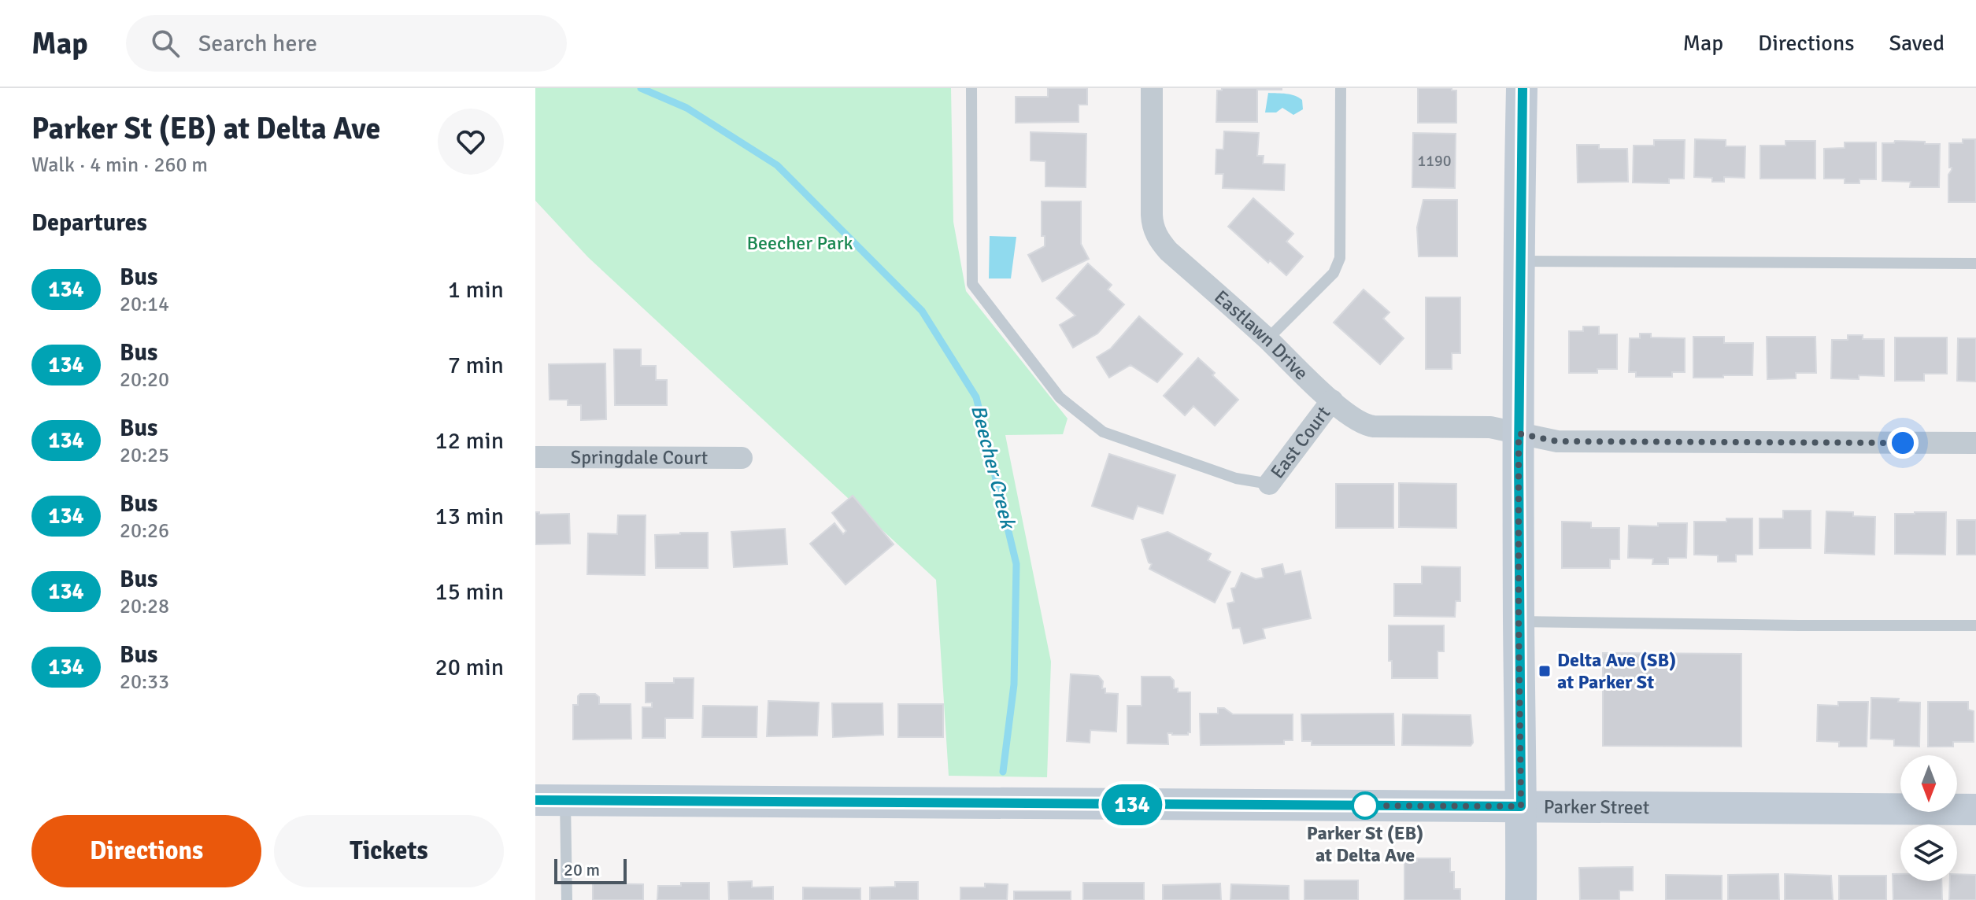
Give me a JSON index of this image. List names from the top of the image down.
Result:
{
  "streets": {
    "street": [
      "Eastlawn Drive",
      "East Court",
      "Springdale Court",
      "Parker Street"
    ]
  },
  "crossings": [
    ["Eastlawn Drive", "East Court"]
  ],
  "water": ["Beecher Creek"],
  "parks": ["Beecher Park"],
  "places": {
    "transit": ["Delta Ave (SB) at Parker St"],
    "other": ["Parker St (EB) at Delta Ave"]
  },
  "lines": ["bus line 134"],
  "house_numbers": ["1190"],
  "scale_bar": "20 m",
  "north": "bottom",
  "page": {
    "header": "Map",
    "search": "Search here",
    "nav": ["Map", "Directions", "Saved"],
    "heading": [
      ["Parker St (EB) at Delta Ave", "Walk · 4 min · 260 m"],
      "Departures"
    ],
    "on_map": "134",
    "list": [
      {
        "mark": "134",
        "name": "Bus",
        "note": "20:14",
        "value": "1 min"
      },
      {
        "mark": "134",
        "name": "Bus",
        "note": "20:20",
        "value": "7 min"
      },
      {
        "mark": "134",
        "name": "Bus",
        "note": "20:25",
        "value": "12 min"
      },
      {
        "mark": "134",
        "name": "Bus",
        "note": "20:26",
        "value": "13 min"
      },
      {
        "mark": "134",
        "name": "Bus",
        "note": "20:28",
        "value": "15 min"
      },
      {
        "mark": "134",
        "name": "Bus",
        "note": "20:33",
        "value": "20 min"
      }
    ],
    "buttons": ["Directions", "Tickets"],
    "scale": "20 m"
  }
}
